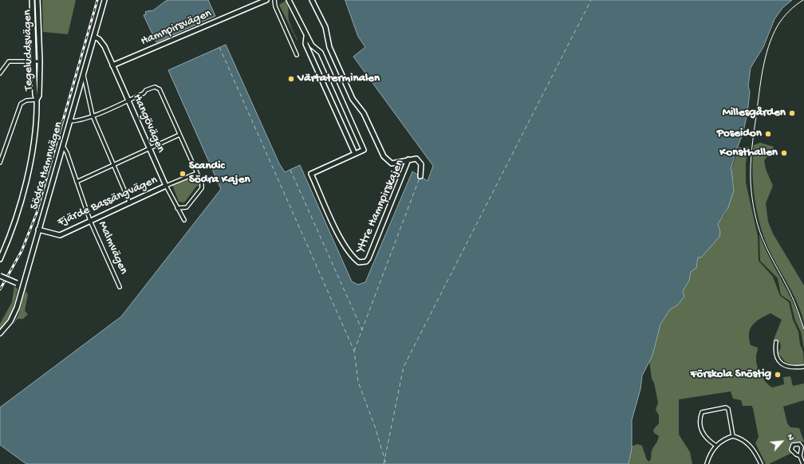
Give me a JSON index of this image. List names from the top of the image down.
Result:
{
  "streets": {
    "main road": [
      "Hamnpirsvägen",
      "Tegeluddsvägen",
      "Hangövägen",
      "Södra Hamnvägen",
      "Fjärde Bassängvägen",
      "Yttre Hamnpirskajen"
    ],
    "street": ["Malmvägen"]
  },
  "crossings": [
    ["Hamnpirsvägen", "Hangövägen"],
    ["Hangövägen", "Södra Hamnvägen"],
    ["Hangövägen", "Fjärde Bassängvägen"],
    ["Södra Hamnvägen", "Fjärde Bassängvägen"],
    ["Södra Hamnvägen", "Malmvägen"],
    ["Fjärde Bassängvägen", "Malmvägen"]
  ],
  "places": [
    "Värtaterminalen",
    "Millesgården",
    "Poseidon",
    "Konsthallen",
    "Scandic Södra Kajen",
    "Förskola Snöstig"
  ],
  "north": "top right"
}
